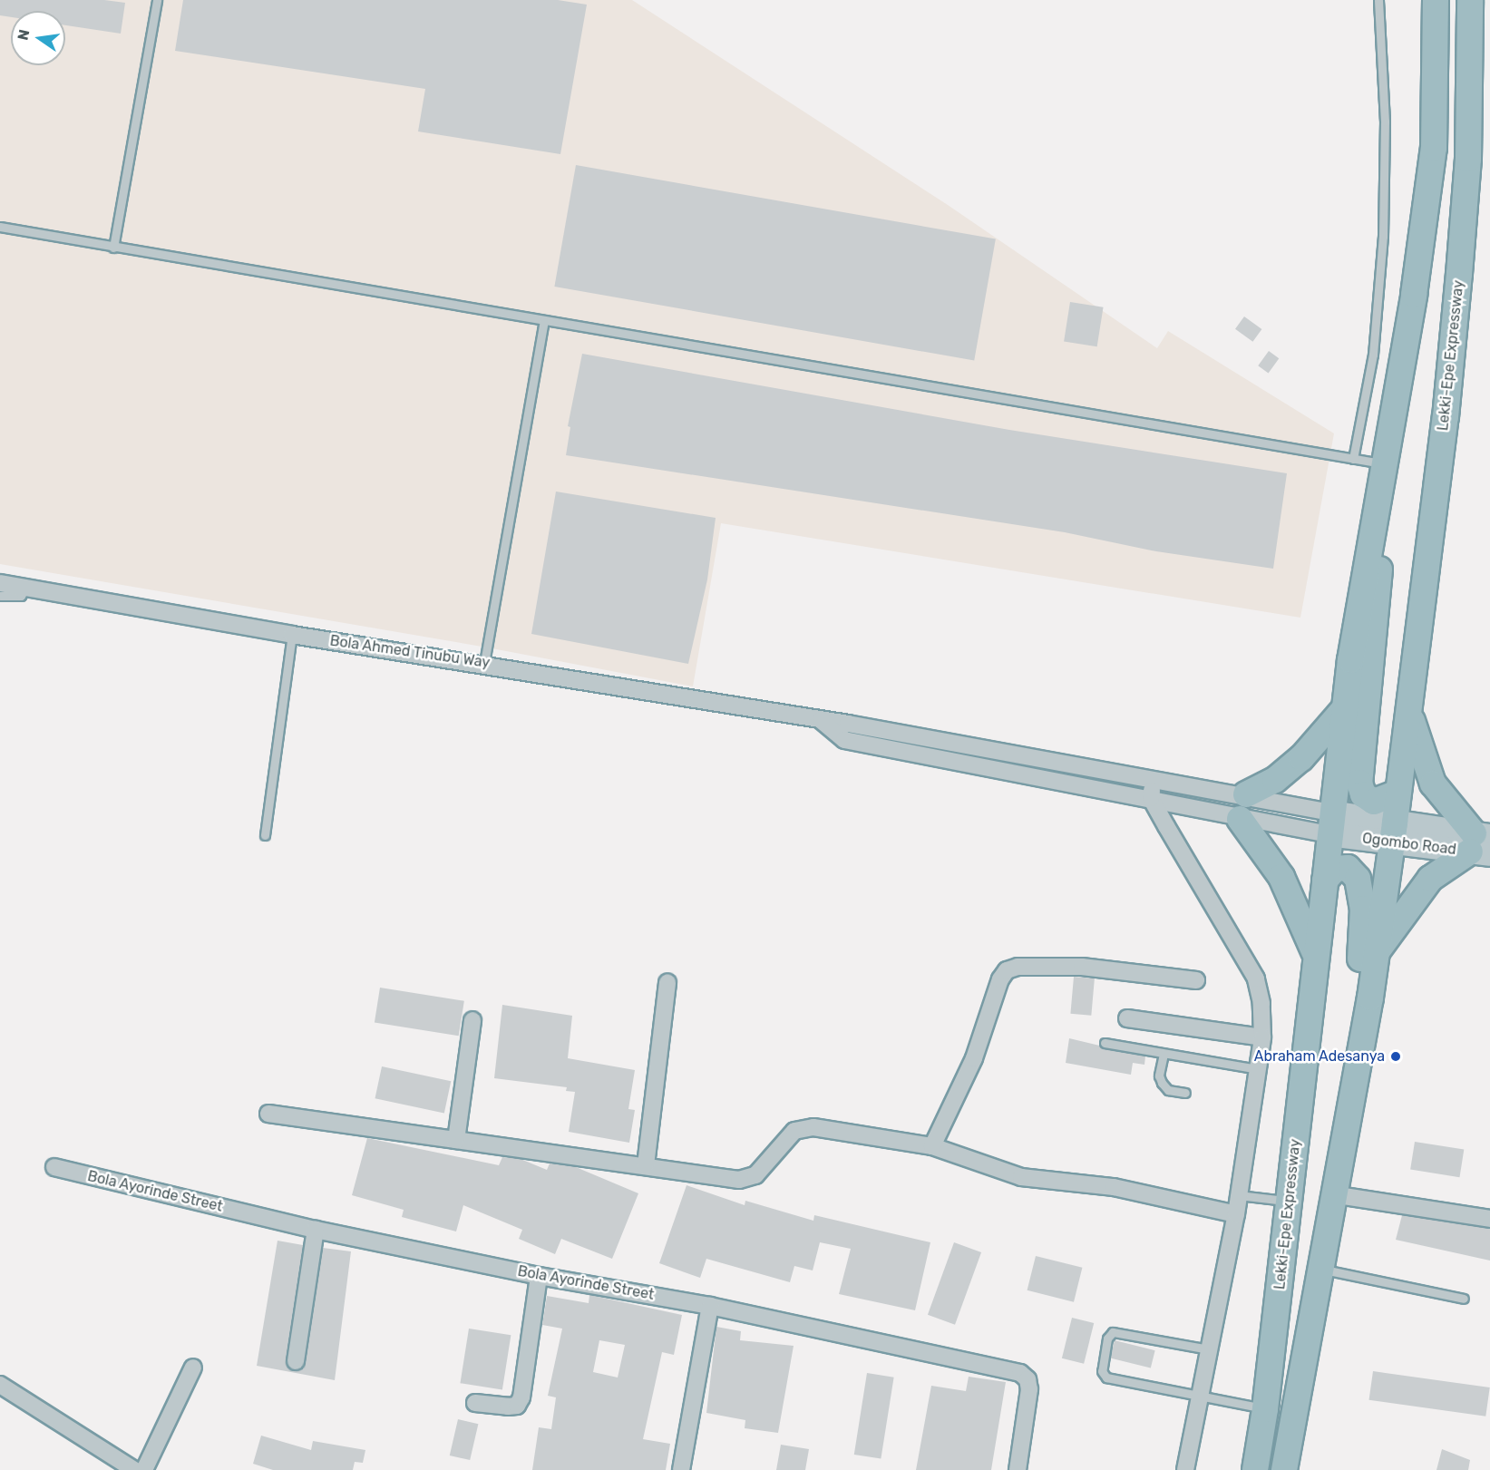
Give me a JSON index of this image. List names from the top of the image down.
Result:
{
  "streets": {
    "highway": ["Lekki-Epe Expressway"],
    "main road": ["Ogombo Road"],
    "street": ["Bola Ahmed Tinubu Way", "Bola Ayorinde Street"]
  },
  "crossings": [
    ["Lekki-Epe Expressway", "Bola Ahmed Tinubu Way"],
    ["Lekki-Epe Expressway", "Ogombo Road"],
    ["Bola Ahmed Tinubu Way", "Ogombo Road"]
  ],
  "places": ["Abraham Adesanya"],
  "north": "left"
}
